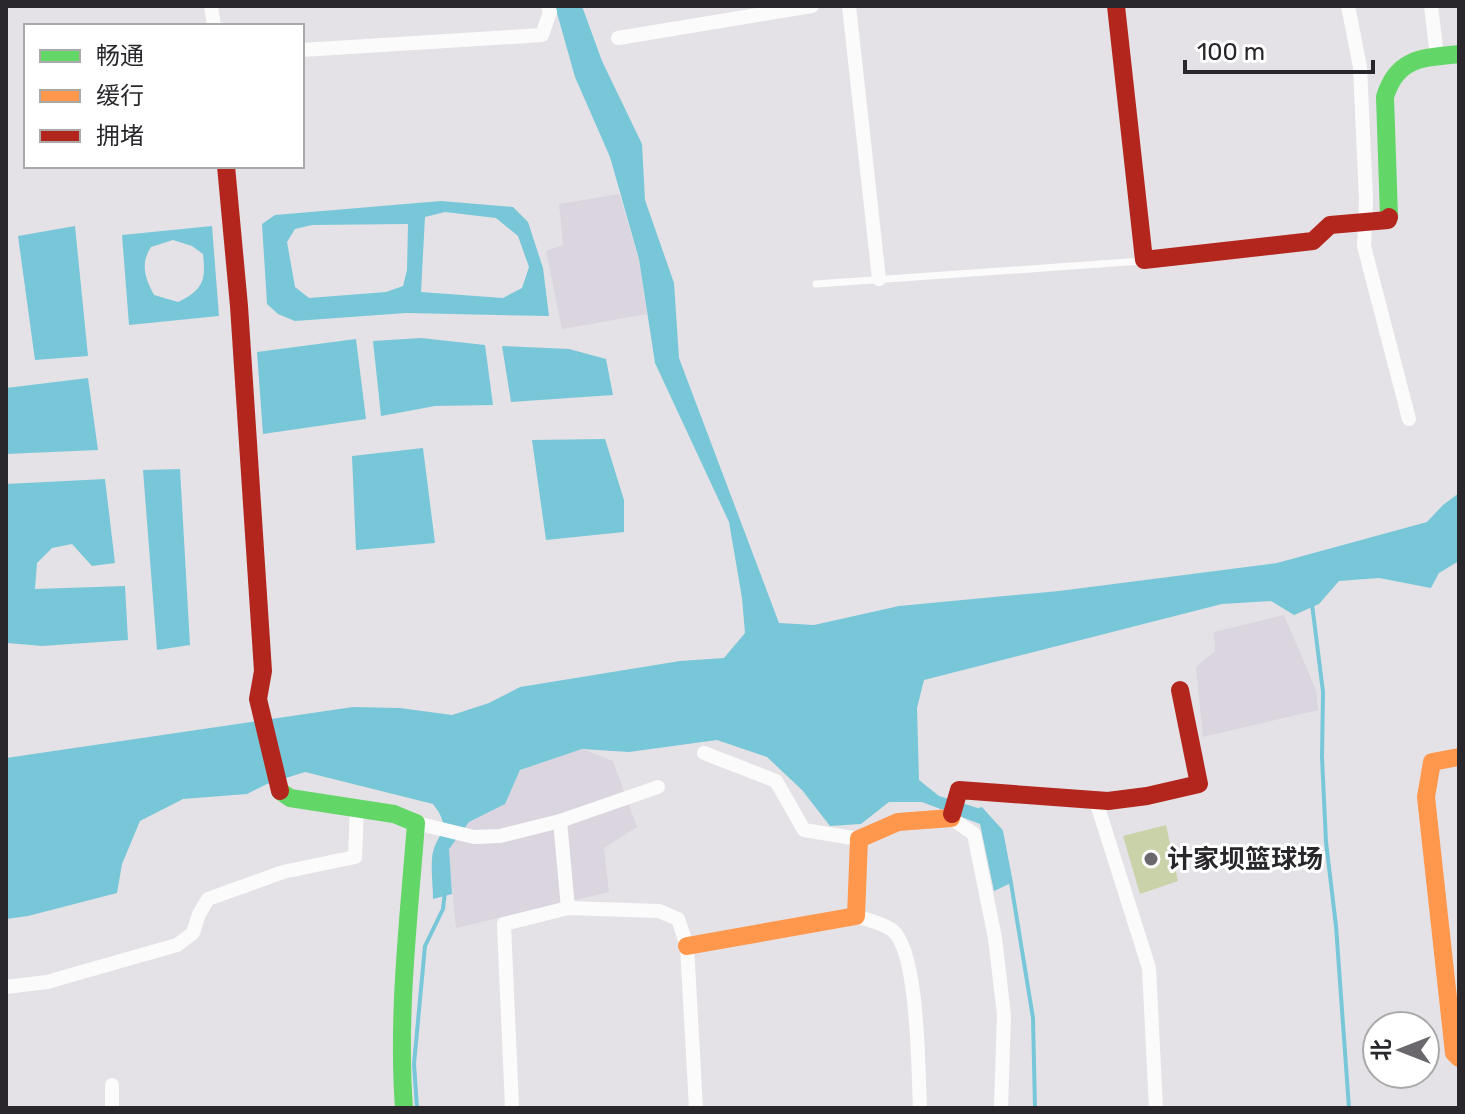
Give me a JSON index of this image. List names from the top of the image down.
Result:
{
  "places": ["计家坝篮球场"],
  "legend": ["畅通", "缓行", "拥堵"],
  "scale_bar": "100 m",
  "north": "left"
}
